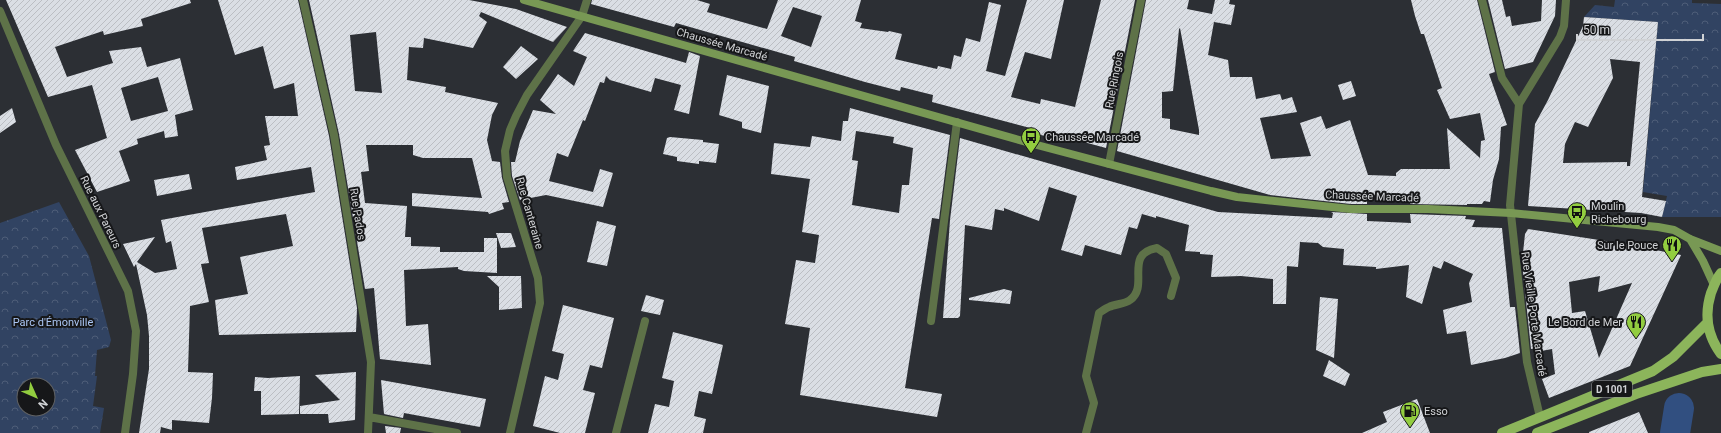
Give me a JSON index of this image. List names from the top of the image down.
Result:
{
  "streets": {
    "main road": ["D 1001"],
    "street": [
      "Chaussée Marcadé",
      "Rue Ringois",
      "Rue aux Pareurs",
      "Rue Canteraine",
      "Rue Pados",
      "Rue Vieille Porte Marcadé"
    ]
  },
  "crossings": [
    ["Chaussée Marcadé", "Rue Ringois"],
    ["Chaussée Marcadé", "Rue Canteraine"],
    ["Chaussée Marcadé", "Rue Vieille Porte Marcadé"],
    ["Rue Vieille Porte Marcadé", "D 1001"]
  ],
  "parks": ["Parc d'Émonville"],
  "places": {
    "bus stop": ["Chaussée Marcadé", "Moulin Richebourg"],
    "restaurant": ["Sur le Pouce", "Le Bord de Mer"],
    "fuel station": ["Esso"]
  },
  "scale_bar": "50 m",
  "north": "bottom right"
}
